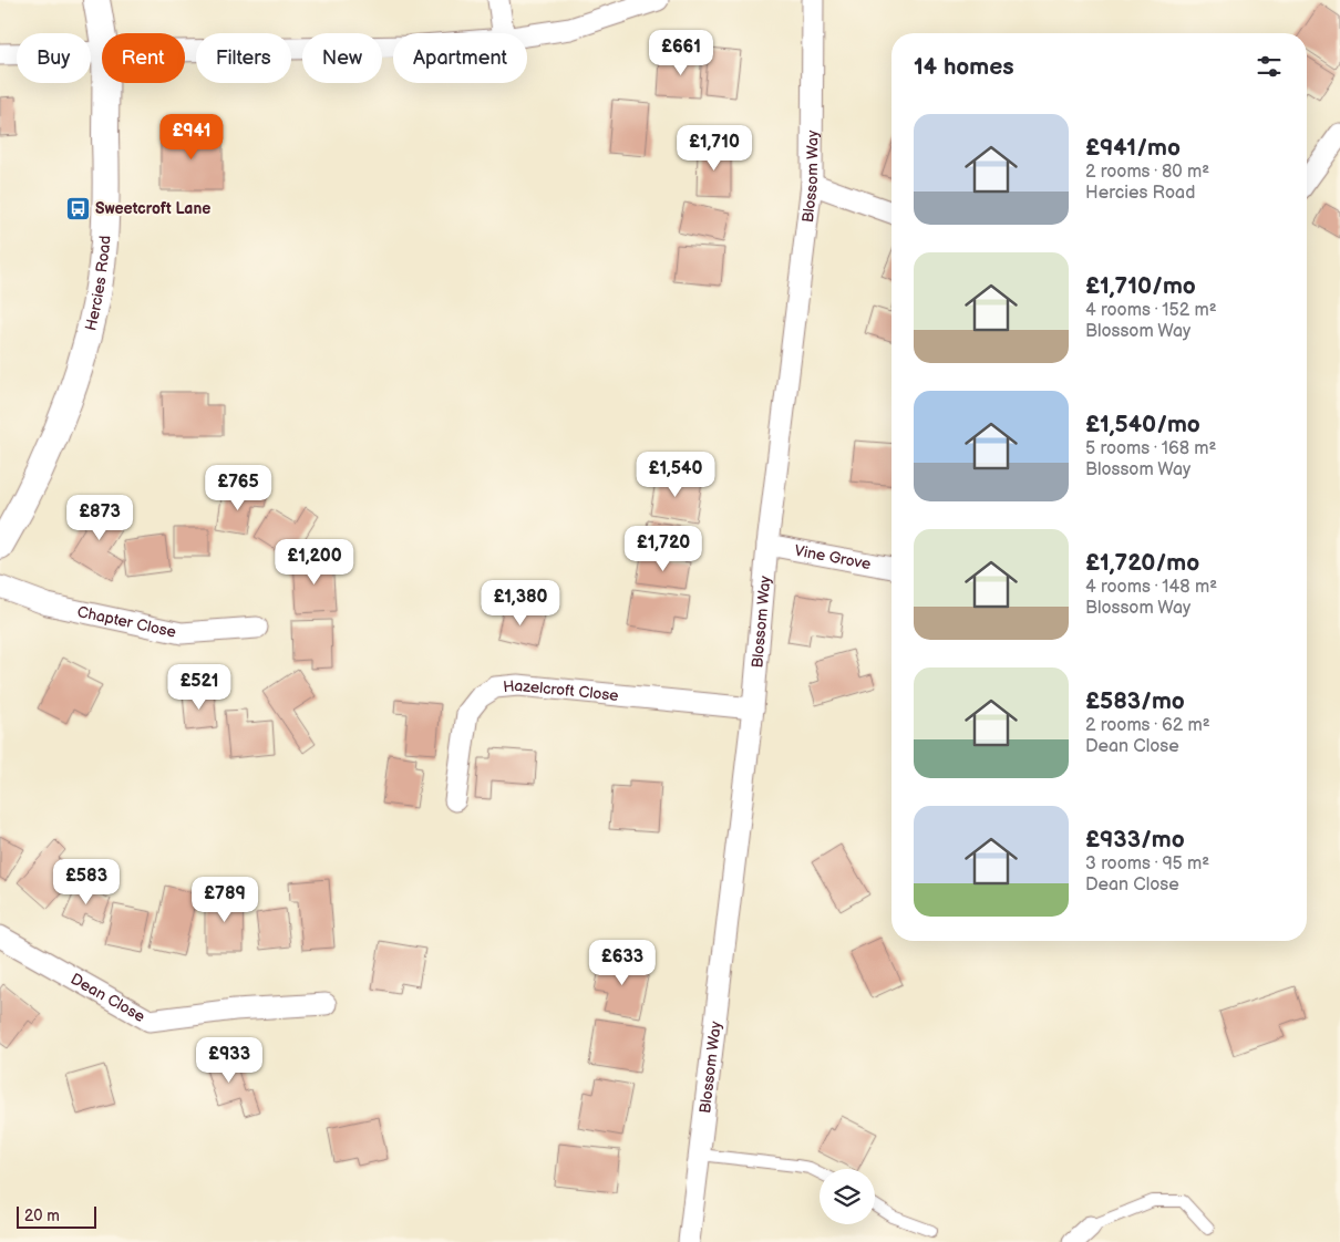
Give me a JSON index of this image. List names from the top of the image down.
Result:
{
  "streets": {
    "street": [
      "Blossom Way",
      "Hercies Road",
      "Vine Grove",
      "Chapter Close",
      "Hazelcroft Close",
      "Dean Close"
    ]
  },
  "crossings": [
    ["Blossom Way", "Vine Grove"],
    ["Blossom Way", "Hazelcroft Close"]
  ],
  "places": {
    "bus stop": ["Sweetcroft Lane"]
  },
  "scale_bar": "20 m",
  "page": {
    "price": [
      "£661",
      "£941",
      "£1,710",
      "£1,540",
      "£765",
      "£873",
      "£1,720",
      "£1,200",
      "£1,380",
      "£521",
      "£583",
      "£789",
      "£633",
      "£933"
    ],
    "chip": [
      "Buy",
      "Rent",
      "Filters",
      "New",
      "Apartment"
    ],
    "heading": "14 homes",
    "list": [
      {
        "name": "£941/mo",
        "note": "2 rooms · 80 m² · Hercies Road"
      },
      {
        "name": "£1,710/mo",
        "note": "4 rooms · 152 m² · Blossom Way"
      },
      {
        "name": "£1,540/mo",
        "note": "5 rooms · 168 m² · Blossom Way"
      },
      {
        "name": "£1,720/mo",
        "note": "4 rooms · 148 m² · Blossom Way"
      },
      {
        "name": "£583/mo",
        "note": "2 rooms · 62 m² · Dean Close"
      },
      {
        "name": "£933/mo",
        "note": "3 rooms · 95 m² · Dean Close"
      }
    ],
    "scale": "20 m"
  }
}
